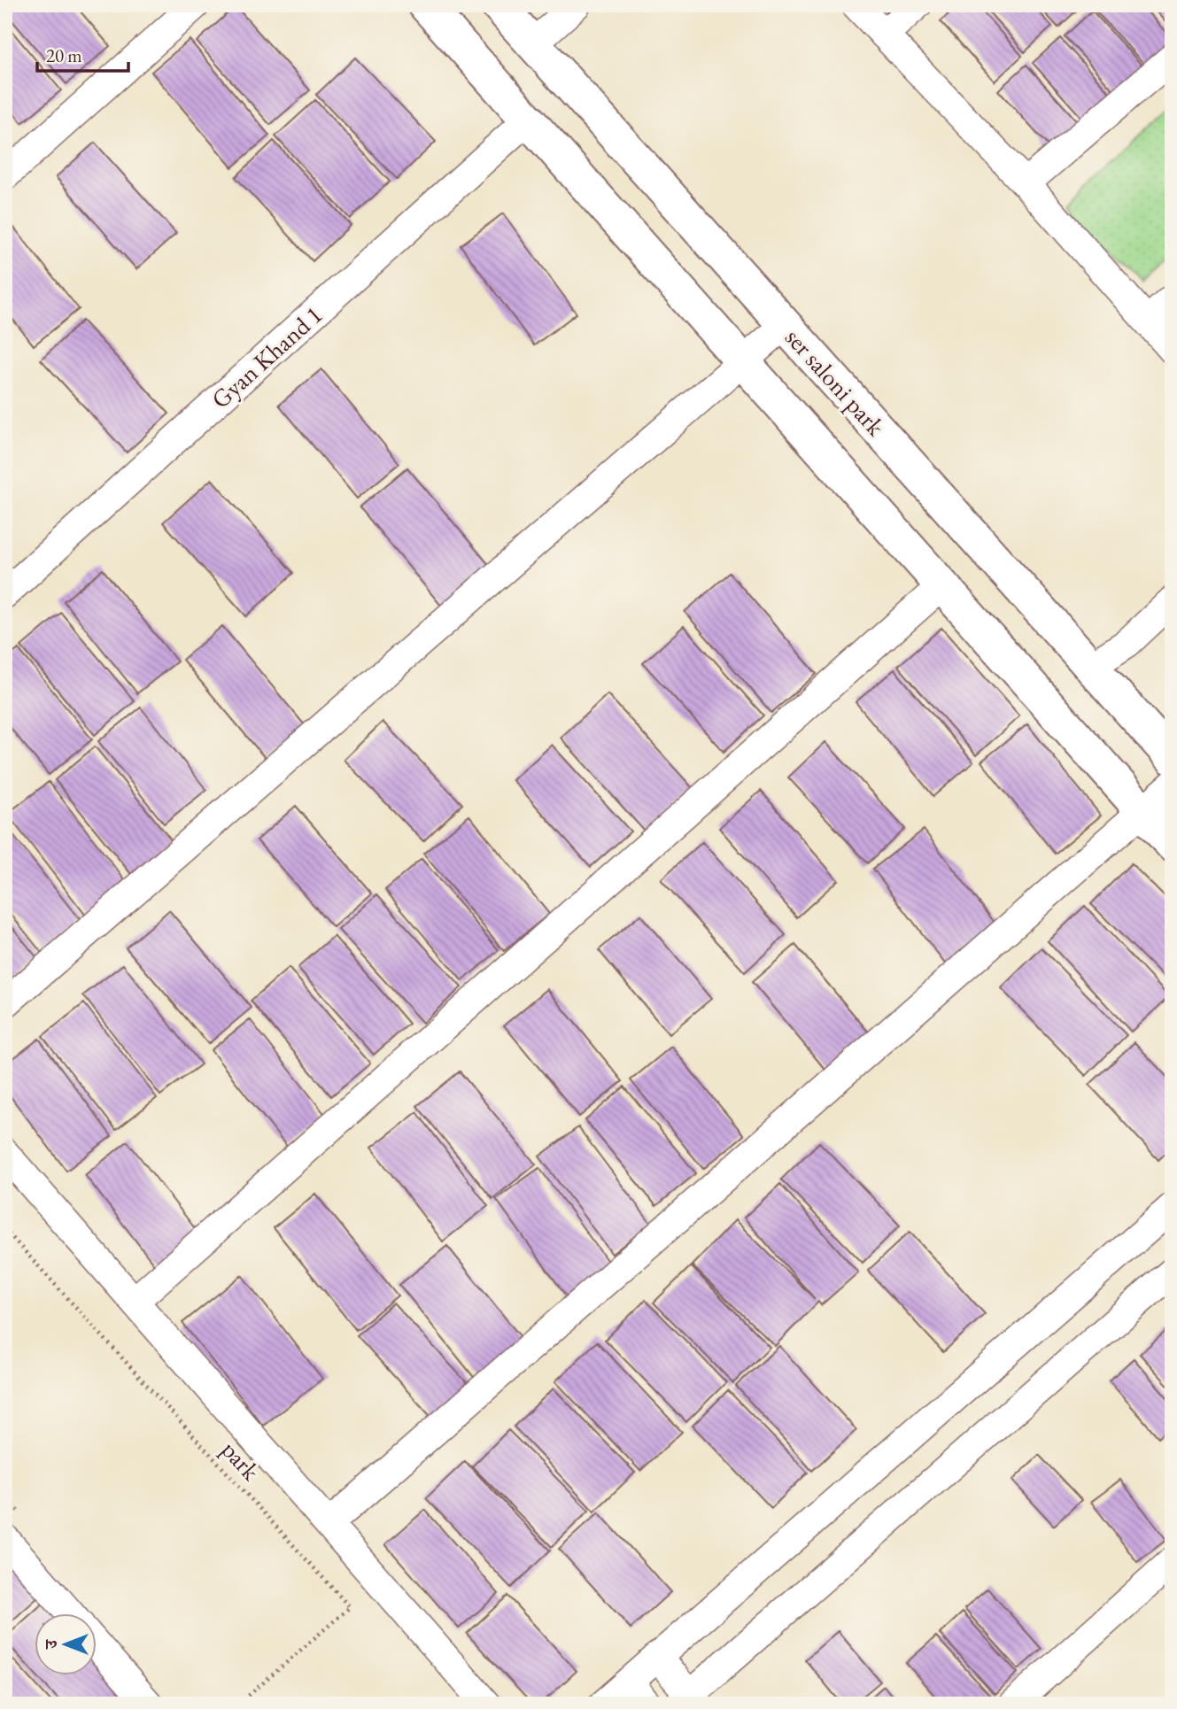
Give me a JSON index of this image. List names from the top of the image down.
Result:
{
  "streets": {
    "street": ["Gyan Khand 1", "ser saloni park"],
    "path": ["park"]
  },
  "scale_bar": "20 m",
  "north": "left"
}
